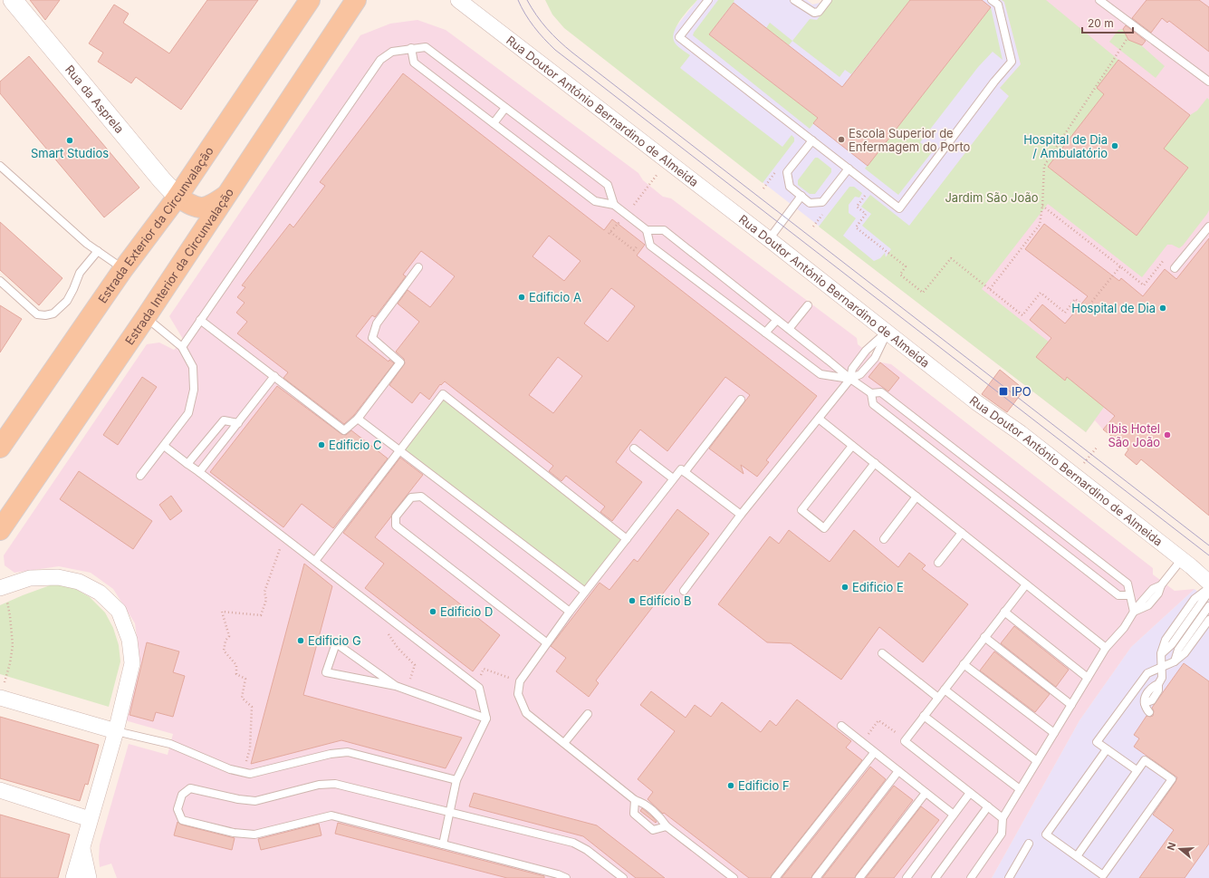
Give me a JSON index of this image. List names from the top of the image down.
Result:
{
  "streets": {
    "main road": ["Estrada Exterior da Circunvalação", "Estrada Interior da Circunvalação"],
    "street": ["Rua da Asprela", "Rua Doutor António Bernardino de Almeida"]
  },
  "crossings": [
    ["Rua da Asprela", "Estrada Exterior da Circunvalação"]
  ],
  "parks": ["Jardim São João"],
  "places": {
    "other": [
      "Escola Superior de Enfermagem do Porto",
      "Smart Studios",
      "Hospital de Dia / Ambulatório",
      "Edificio A",
      "Hospital de Dia",
      "Ibis Hotel São João",
      "Edificio C",
      "Edificio E",
      "Edifício B",
      "Edificio D",
      "Edificio G",
      "Edificio F"
    ],
    "transit": ["IPO"]
  },
  "scale_bar": "20 m",
  "north": "left"
}
